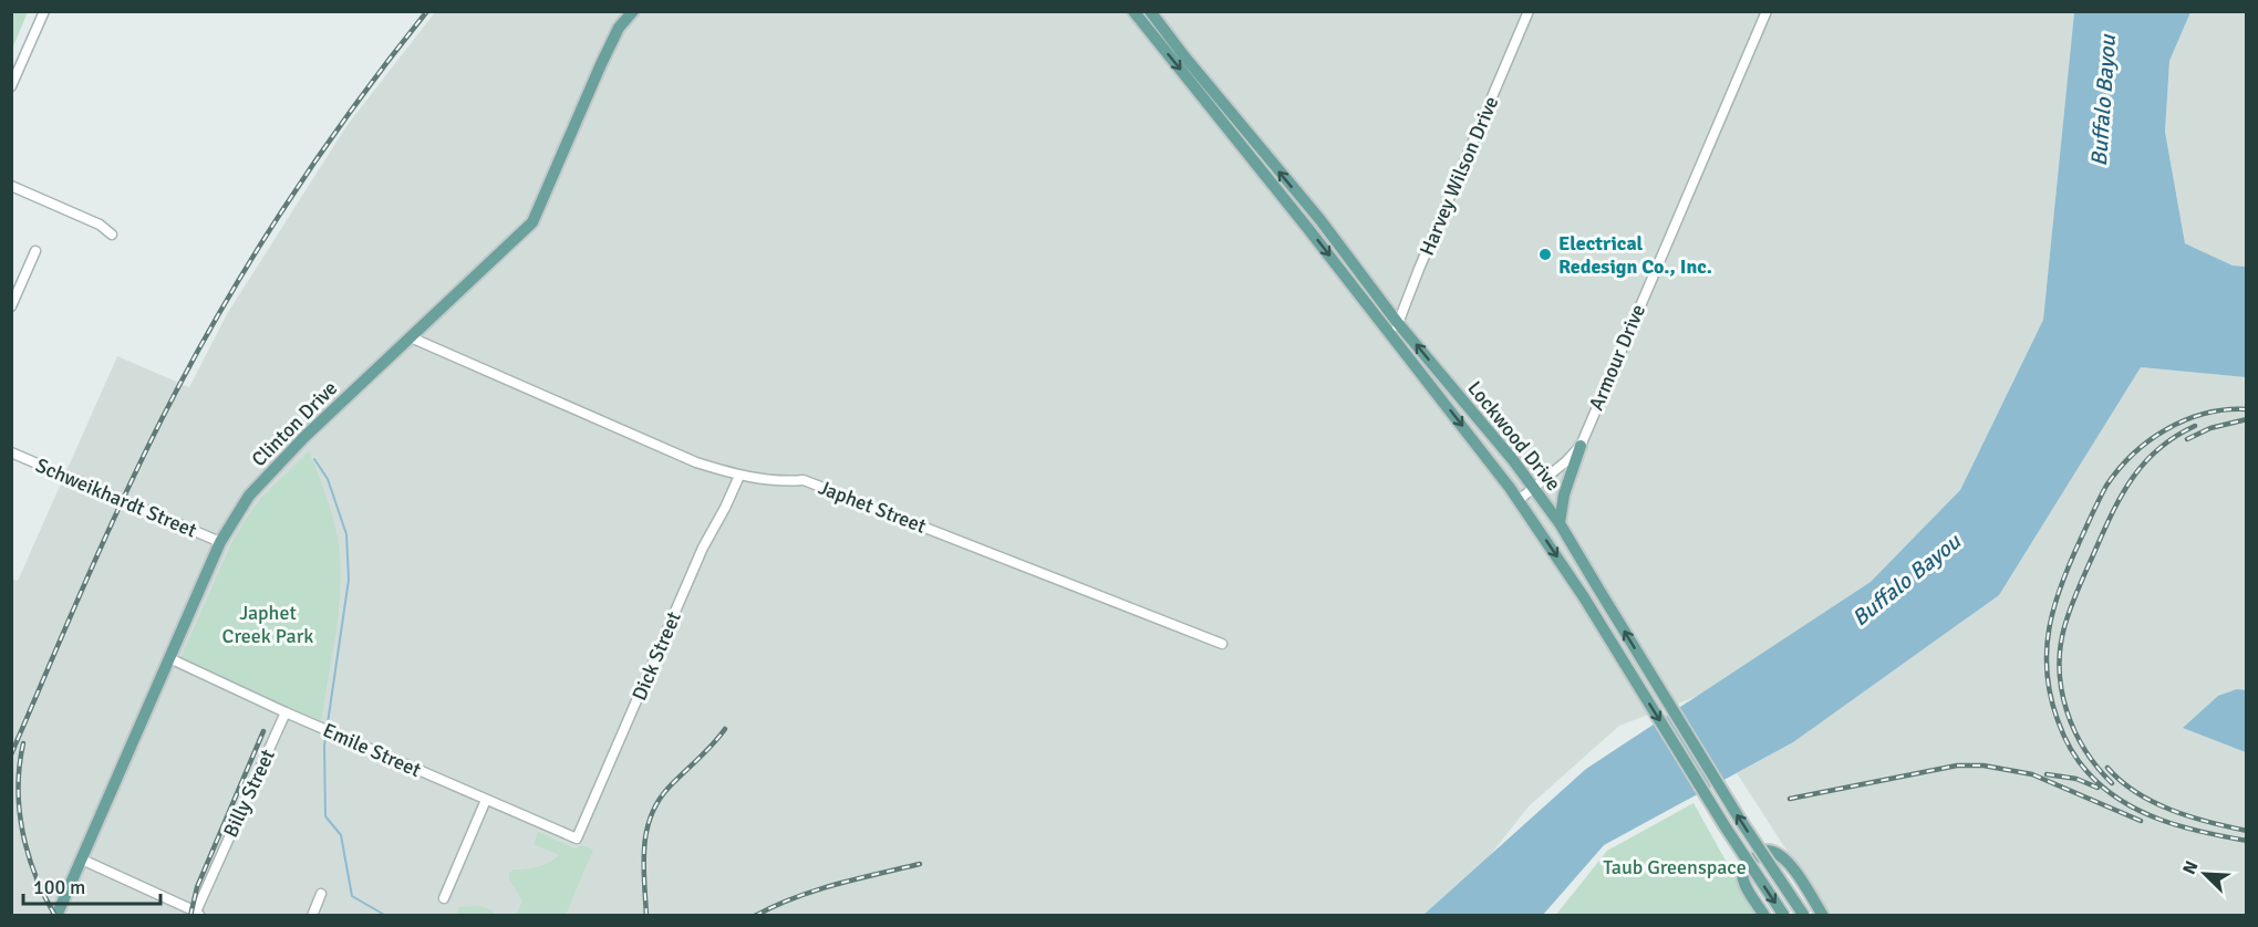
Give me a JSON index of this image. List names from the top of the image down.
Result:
{
  "streets": {
    "main road": ["Clinton Drive", "Lockwood Drive"],
    "street": [
      "Harvey Wilson Drive",
      "Armour Drive",
      "Schweikhardt Street",
      "Japhet Street",
      "Dick Street",
      "Emile Street",
      "Billy Street"
    ]
  },
  "crossings": [
    ["Harvey Wilson Drive", "Lockwood Drive"],
    ["Armour Drive", "Lockwood Drive"],
    ["Clinton Drive", "Schweikhardt Street"],
    ["Clinton Drive", "Japhet Street"],
    ["Clinton Drive", "Emile Street"],
    ["Japhet Street", "Dick Street"],
    ["Dick Street", "Emile Street"],
    ["Emile Street", "Billy Street"]
  ],
  "water": ["Buffalo Bayou"],
  "parks": ["Japhet Creek Park", "Taub Greenspace"],
  "places": ["Electrical Redesign Co., Inc."],
  "scale_bar": "100 m",
  "north": "top left"
}
